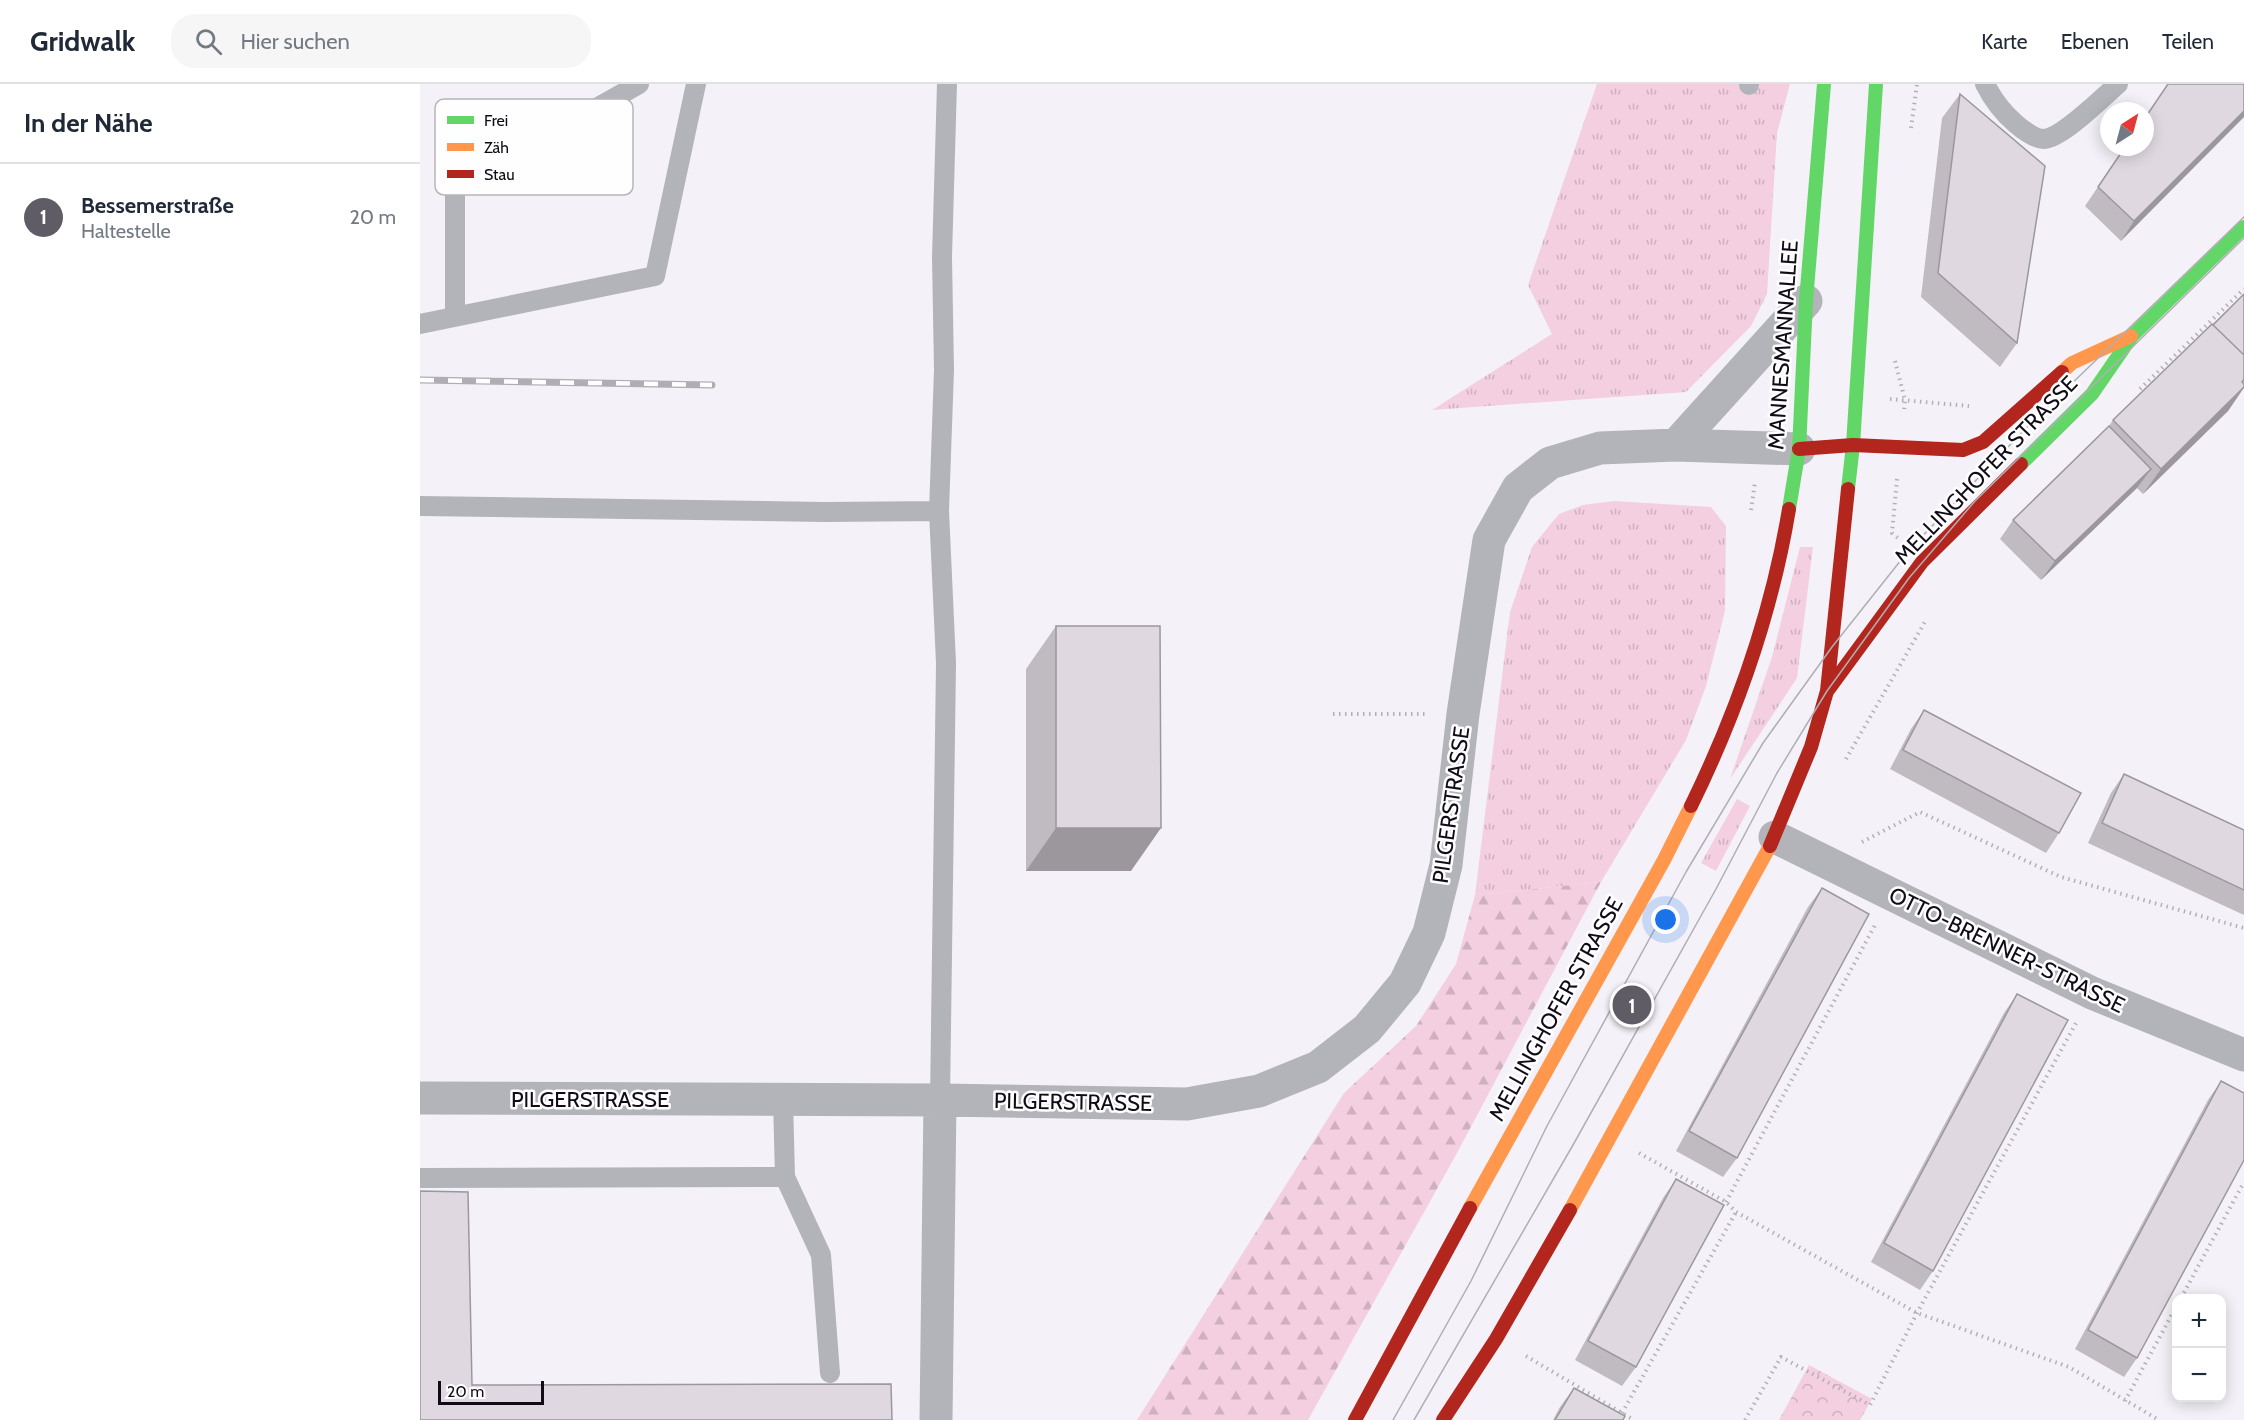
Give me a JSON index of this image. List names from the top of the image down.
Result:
{
  "streets": {
    "main road": ["MANNESMANNALLEE", "MELLINGHOFER STRASSE"],
    "street": ["PILGERSTRASSE", "OTTO-BRENNER-STRASSE"]
  },
  "crossings": [
    ["MANNESMANNALLEE", "MELLINGHOFER STRASSE"],
    ["MANNESMANNALLEE", "PILGERSTRASSE"],
    ["MELLINGHOFER STRASSE", "PILGERSTRASSE"],
    ["MELLINGHOFER STRASSE", "OTTO-BRENNER-STRASSE"]
  ],
  "legend": ["Frei", "Zäh", "Stau"],
  "scale_bar": "20 m",
  "north": "top right",
  "page": {
    "header": "Gridwalk",
    "search": "Hier suchen",
    "nav": ["Karte", "Ebenen", "Teilen"],
    "heading": "In der Nähe",
    "list": [
      {
        "mark": "1",
        "name": "Bessemerstraße",
        "note": "Haltestelle",
        "value": "20 m"
      }
    ],
    "pins": "1",
    "map_buttons": ["+", "−"],
    "scale": "20 m"
  }
}
